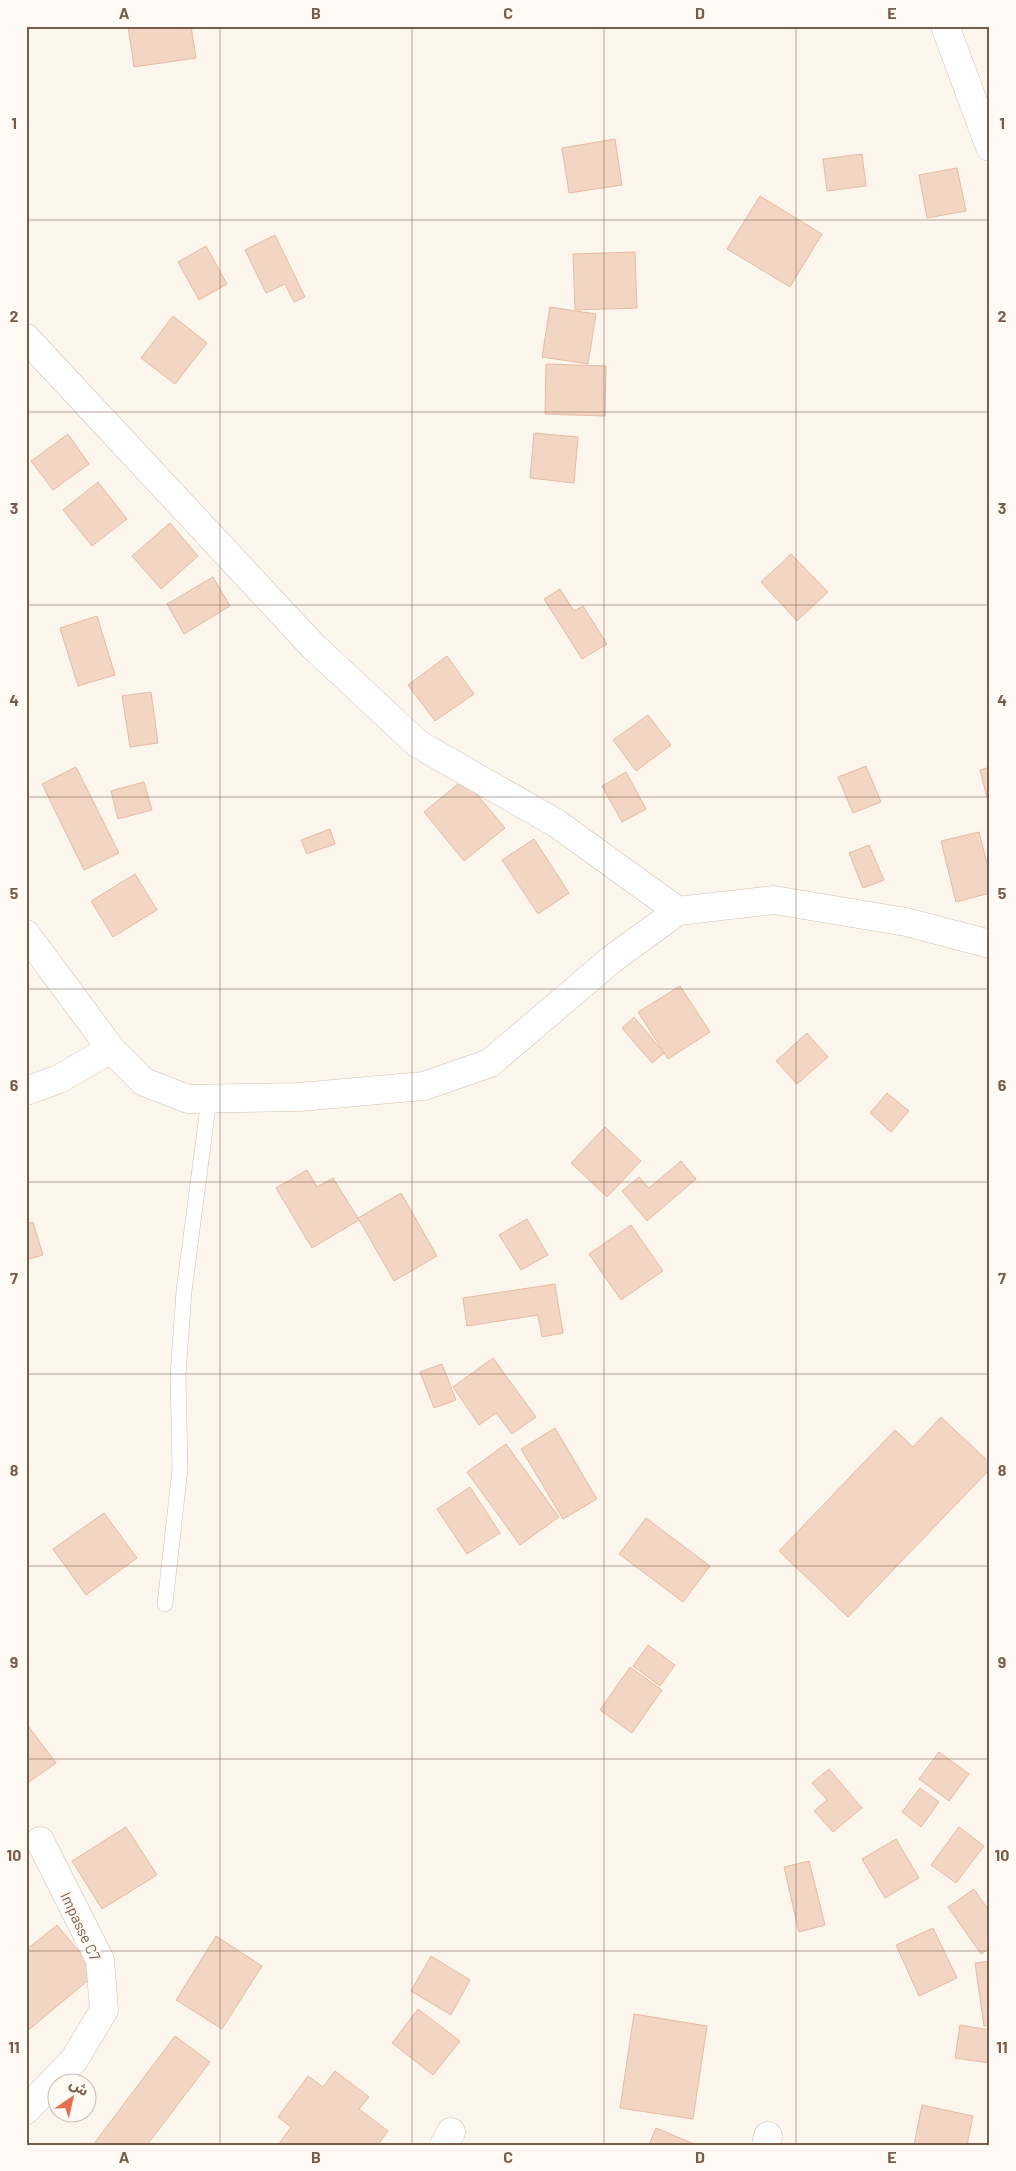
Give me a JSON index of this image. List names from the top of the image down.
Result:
{
  "streets": {
    "street": ["Impasse C7"]
  },
  "north": "top right",
  "grid": {
    "columns": [
      "A",
      "B",
      "C",
      "D",
      "E"
    ],
    "rows": [
      "1",
      "2",
      "3",
      "4",
      "5",
      "6",
      "7",
      "8",
      "9",
      "10",
      "11"
    ]
  }
}
